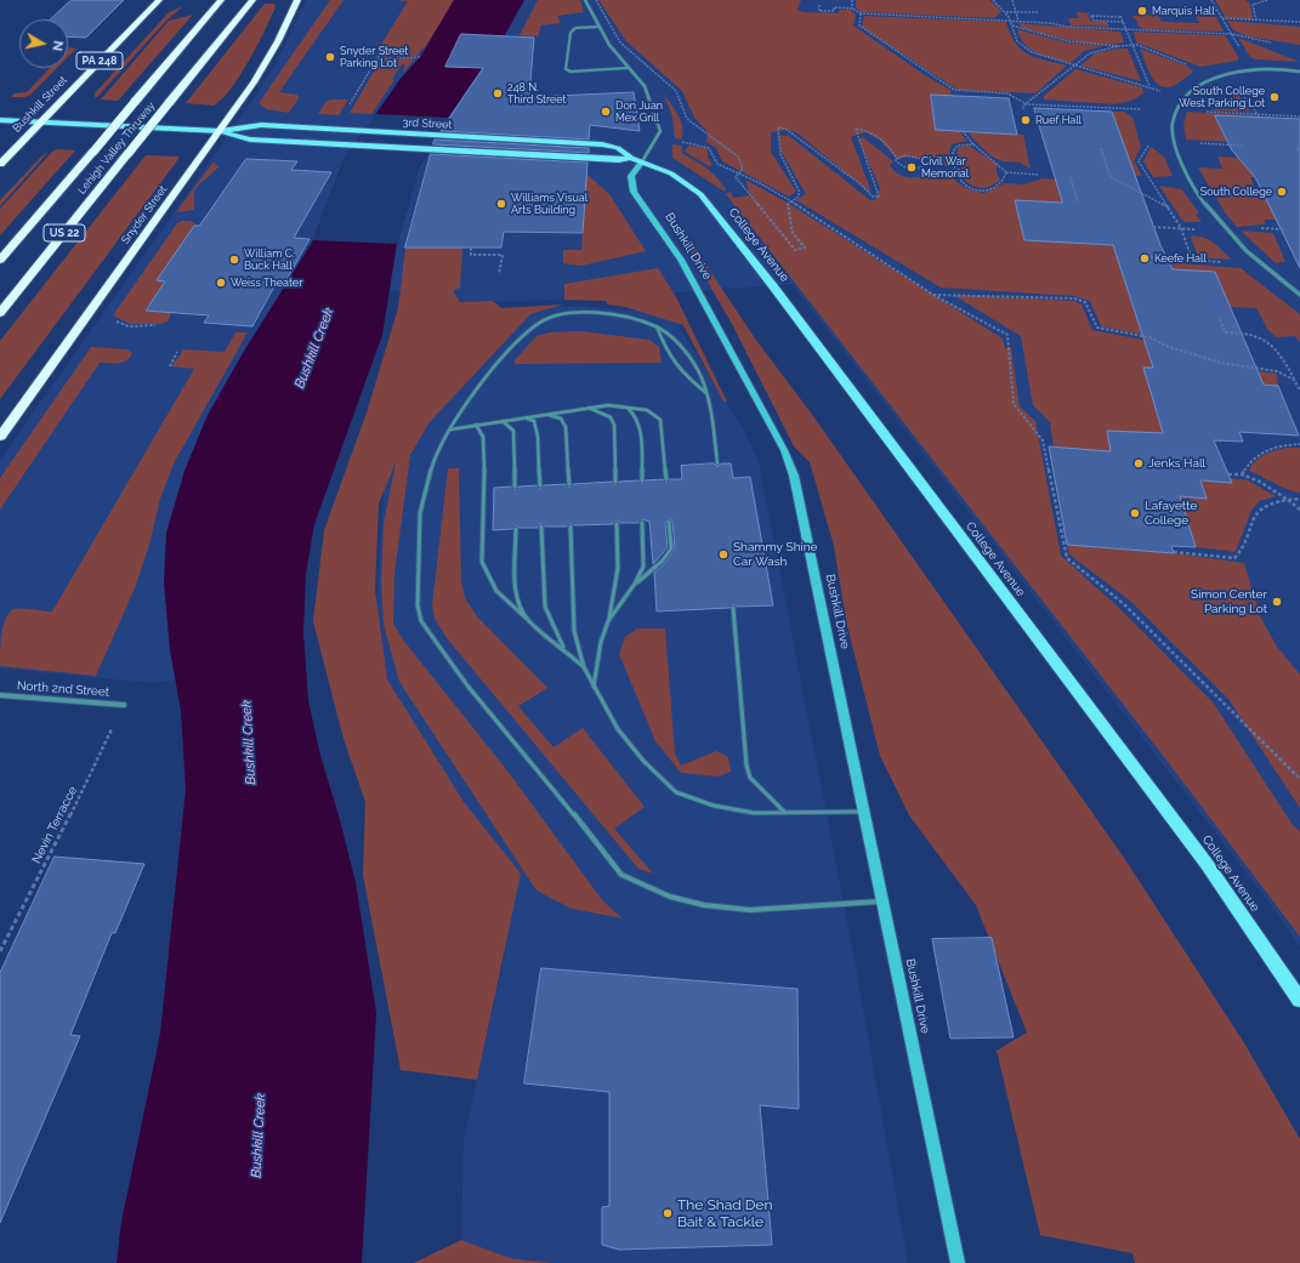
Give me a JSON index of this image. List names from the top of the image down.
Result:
{
  "streets": {
    "highway": [
      "PA 248",
      "Bushkill Street",
      "Lehigh Valley Thruway",
      "Snyder Street",
      "US 22"
    ],
    "main road": ["3rd Street", "College Avenue"],
    "street": ["Bushkill Drive", "North 2nd Street"],
    "path": ["Nevin Terracce"]
  },
  "crossings": [
    ["Bushkill Street", "3rd Street"],
    ["3rd Street", "Snyder Street"],
    ["3rd Street", "College Avenue"],
    ["3rd Street", "Bushkill Drive"],
    ["College Avenue", "Bushkill Drive"],
    ["North 2nd Street", "Nevin Terracce"]
  ],
  "water": ["Bushkill Creek"],
  "places": [
    "Marquis Hall",
    "Snyder Street Parking Lot",
    "248 N. Third Street",
    "South College West Parking Lot",
    "Don Juan Mex Grill",
    "Ruef Hall",
    "Civil War Memorial",
    "South College",
    "Williams Visual Arts Building",
    "Keefe Hall",
    "William C. Buck Hall",
    "Weiss Theater",
    "Jenks Hall",
    "Lafayette College",
    "Shammy Shine Car Wash",
    "Simon Center Parking Lot",
    "The Shad Den Bait & Tackle"
  ],
  "north": "right"
}
